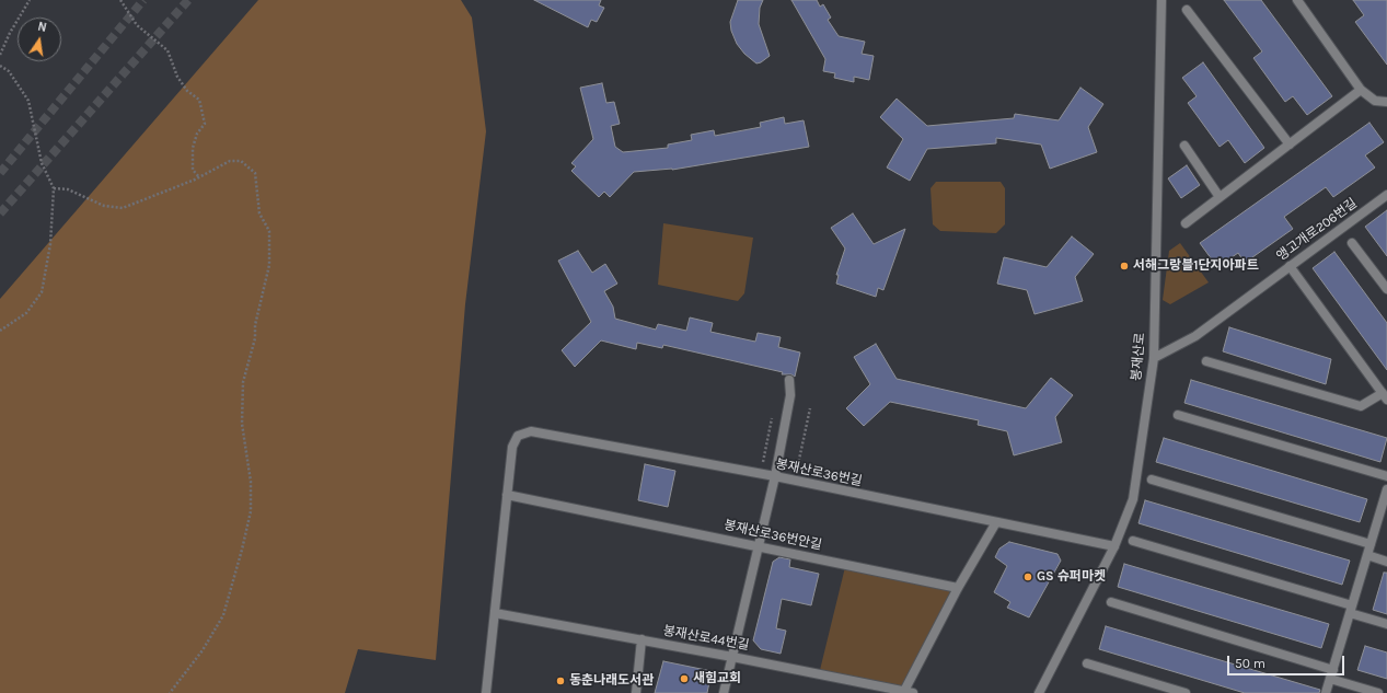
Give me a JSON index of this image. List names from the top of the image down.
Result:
{
  "streets": {
    "street": [
      "앵고개로206번길",
      "봉재산로",
      "봉재산로36번길",
      "봉재산로36번안길",
      "봉재산로44번길"
    ]
  },
  "crossings": [
    ["앵고개로206번길", "봉재산로"],
    ["봉재산로", "봉재산로36번길"],
    ["봉재산로36번길", "봉재산로36번안길"]
  ],
  "places": [
    "서해그랑블1단지아파트",
    "GS 슈퍼마켓",
    "새힘교회",
    "동춘나래도서관"
  ],
  "scale_bar": "50 m",
  "north": "top"
}
